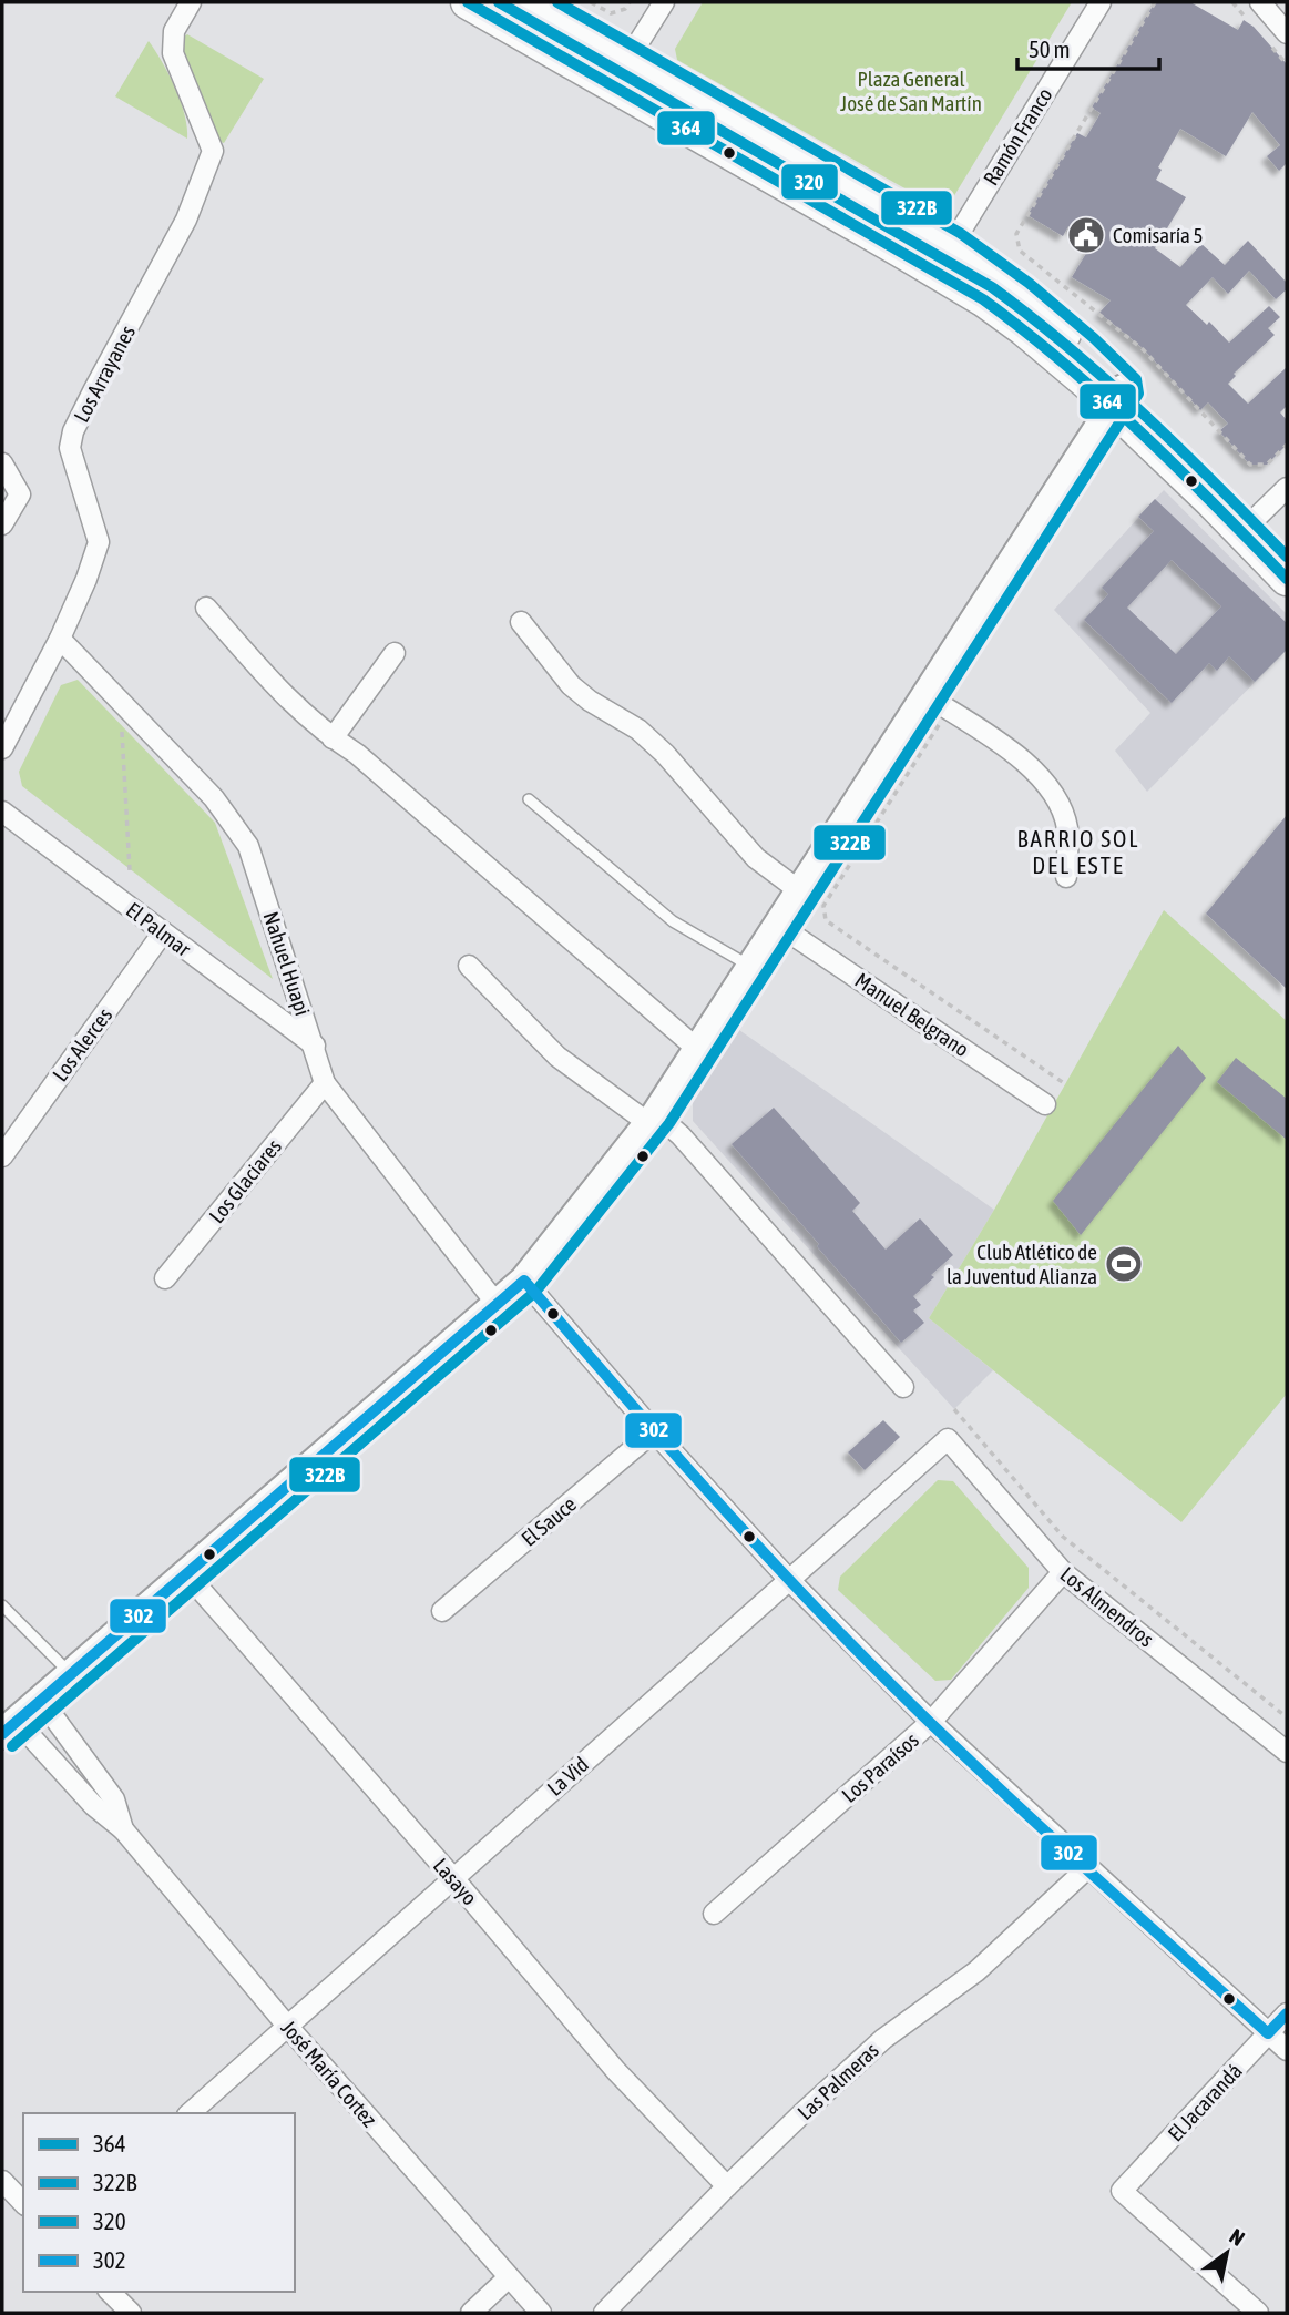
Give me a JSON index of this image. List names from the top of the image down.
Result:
{
  "streets": {
    "street": [
      "Ramón Franco",
      "Los Arrayanes",
      "El Palmar",
      "Nahuel Huapi",
      "Manuel Belgrano",
      "Los Alerces",
      "Los Glaciares",
      "El Sauce",
      "Los Almendros",
      "Los Paraísos",
      "La Vid",
      "Lasayo",
      "José María Cortez",
      "Las Palmeras",
      "El Jacarandá"
    ]
  },
  "crossings": [
    ["Los Arrayanes", "Nahuel Huapi"],
    ["El Palmar", "Nahuel Huapi"],
    ["El Palmar", "Los Alerces"],
    ["Nahuel Huapi", "Los Glaciares"],
    ["Los Almendros", "Los Paraísos"],
    ["Los Almendros", "La Vid"],
    ["La Vid", "Lasayo"],
    ["La Vid", "José María Cortez"],
    ["Lasayo", "Las Palmeras"]
  ],
  "districts": ["BARRIO SOL DEL ESTE"],
  "parks": ["Plaza General José de San Martín"],
  "places": {
    "public building": ["Comisaría 5"],
    "sports": ["Club Atlético de la Juventud Alianza"]
  },
  "lines": [
    "transit line 364",
    "transit line 322B",
    "transit line 320",
    "transit line 302"
  ],
  "legend": [
    "364",
    "322B",
    "320",
    "302"
  ],
  "scale_bar": "50 m",
  "north": "top right"
}
